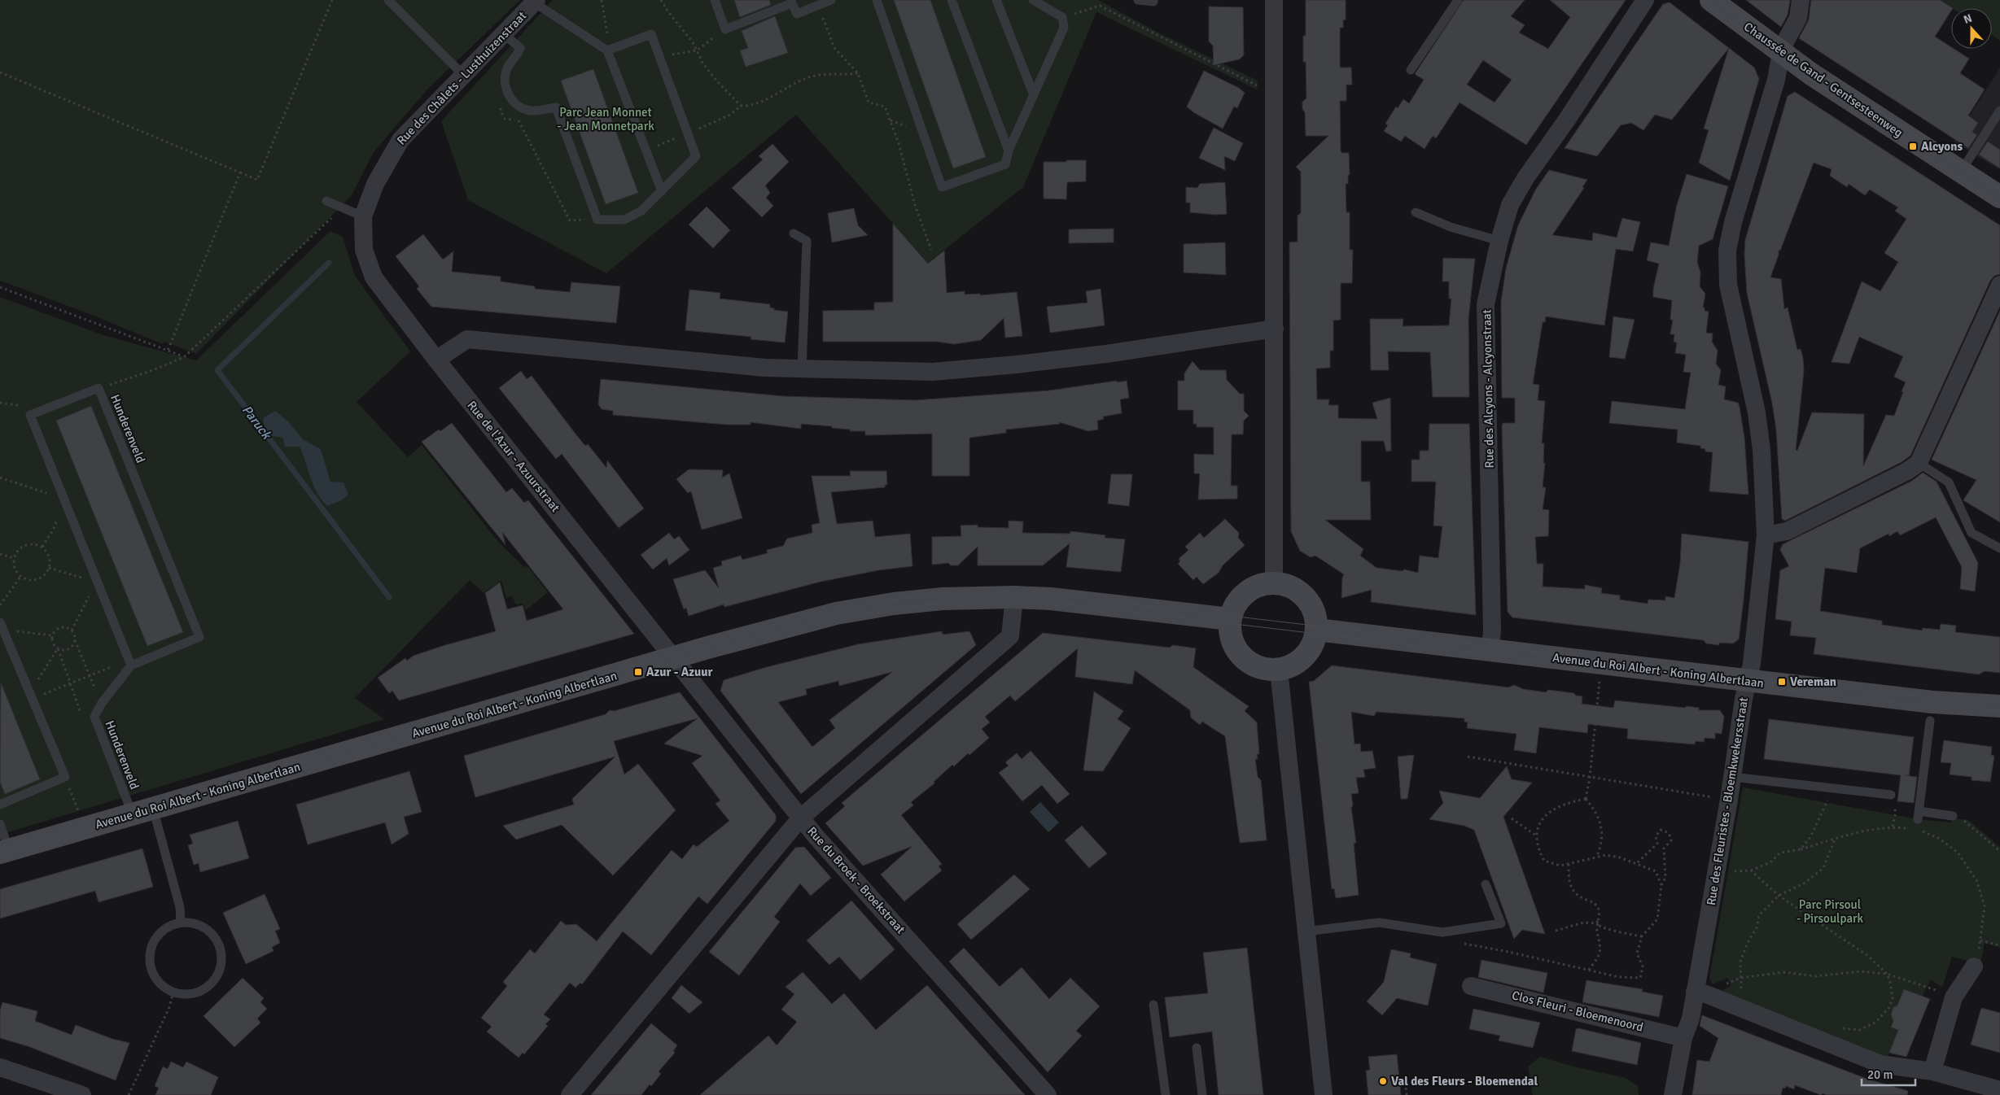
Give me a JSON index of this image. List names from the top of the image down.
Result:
{
  "streets": {
    "street": [
      "Rue des Châlets - Lusthuizenstraat",
      "Chaussée de Gand - Gentsesteenweg",
      "Rue des Alcyons - Alcyonstraat",
      "Rue de l'Azur - Azuurstraat",
      "Avenue du Roi Albert - Koning Albertlaan",
      "Rue des Fleuristes - Bloemkwekersstraat",
      "Rue du Broek - Broekstraat",
      "Clos Fleuri - Bloemenoord"
    ],
    "lane": ["Hunderenveld"]
  },
  "crossings": [
    ["Rue des Châlets - Lusthuizenstraat", "Rue de l'Azur - Azuurstraat"],
    ["Chaussée de Gand - Gentsesteenweg", "Rue des Fleuristes - Bloemkwekersstraat"],
    ["Rue des Alcyons - Alcyonstraat", "Avenue du Roi Albert - Koning Albertlaan"],
    ["Hunderenveld", "Avenue du Roi Albert - Koning Albertlaan"],
    ["Rue de l'Azur - Azuurstraat", "Avenue du Roi Albert - Koning Albertlaan"],
    ["Rue de l'Azur - Azuurstraat", "Rue du Broek - Broekstraat"],
    ["Avenue du Roi Albert - Koning Albertlaan", "Rue des Fleuristes - Bloemkwekersstraat"],
    ["Avenue du Roi Albert - Koning Albertlaan", "Rue du Broek - Broekstraat"],
    ["Rue des Fleuristes - Bloemkwekersstraat", "Clos Fleuri - Bloemenoord"]
  ],
  "water": ["Paruck"],
  "parks": ["Parc Jean Monnet - Jean Monnetpark", "Parc Pirsoul - Pirsoulpark"],
  "places": {
    "transit": ["Alcyons", "Azur - Azuur", "Vereman"],
    "other": ["Val des Fleurs - Bloemendal"]
  },
  "scale_bar": "20 m",
  "north": "top"
}
